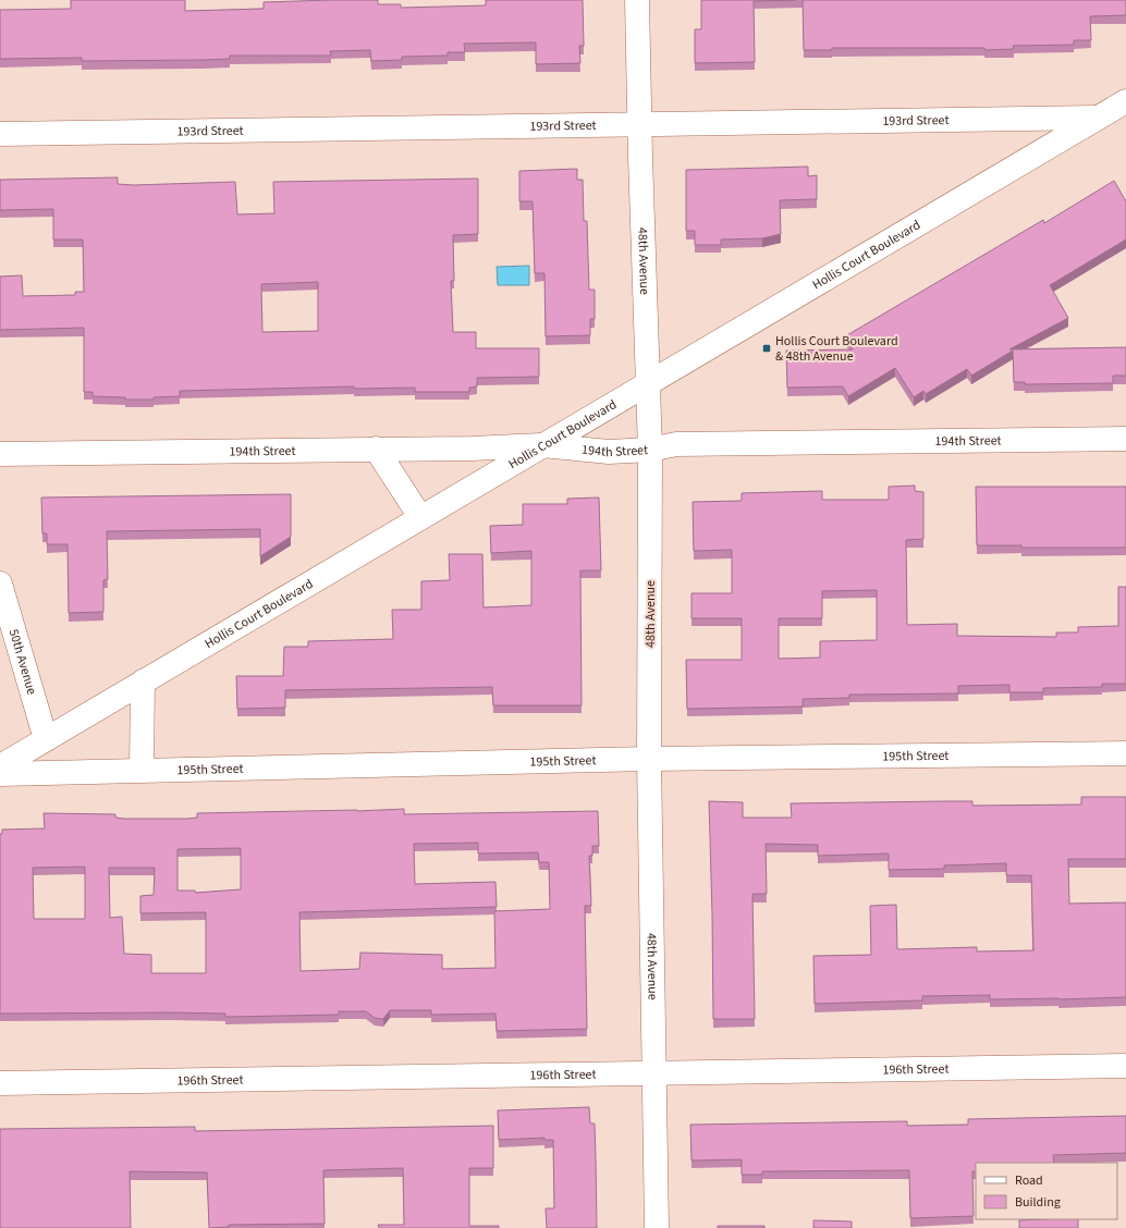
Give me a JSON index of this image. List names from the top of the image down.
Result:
{
  "streets": {
    "street": [
      "193rd Street",
      "Hollis Court Boulevard",
      "48th Avenue",
      "194th Street",
      "50th Avenue",
      "195th Street",
      "196th Street"
    ]
  },
  "crossings": [
    ["193rd Street", "Hollis Court Boulevard"],
    ["193rd Street", "48th Avenue"],
    ["Hollis Court Boulevard", "48th Avenue"],
    ["Hollis Court Boulevard", "194th Street"],
    ["Hollis Court Boulevard", "50th Avenue"],
    ["48th Avenue", "194th Street"],
    ["48th Avenue", "195th Street"],
    ["48th Avenue", "196th Street"]
  ],
  "places": {
    "transit": ["Hollis Court Boulevard & 48th Avenue"]
  },
  "legend": ["Road", "Building"]
}
